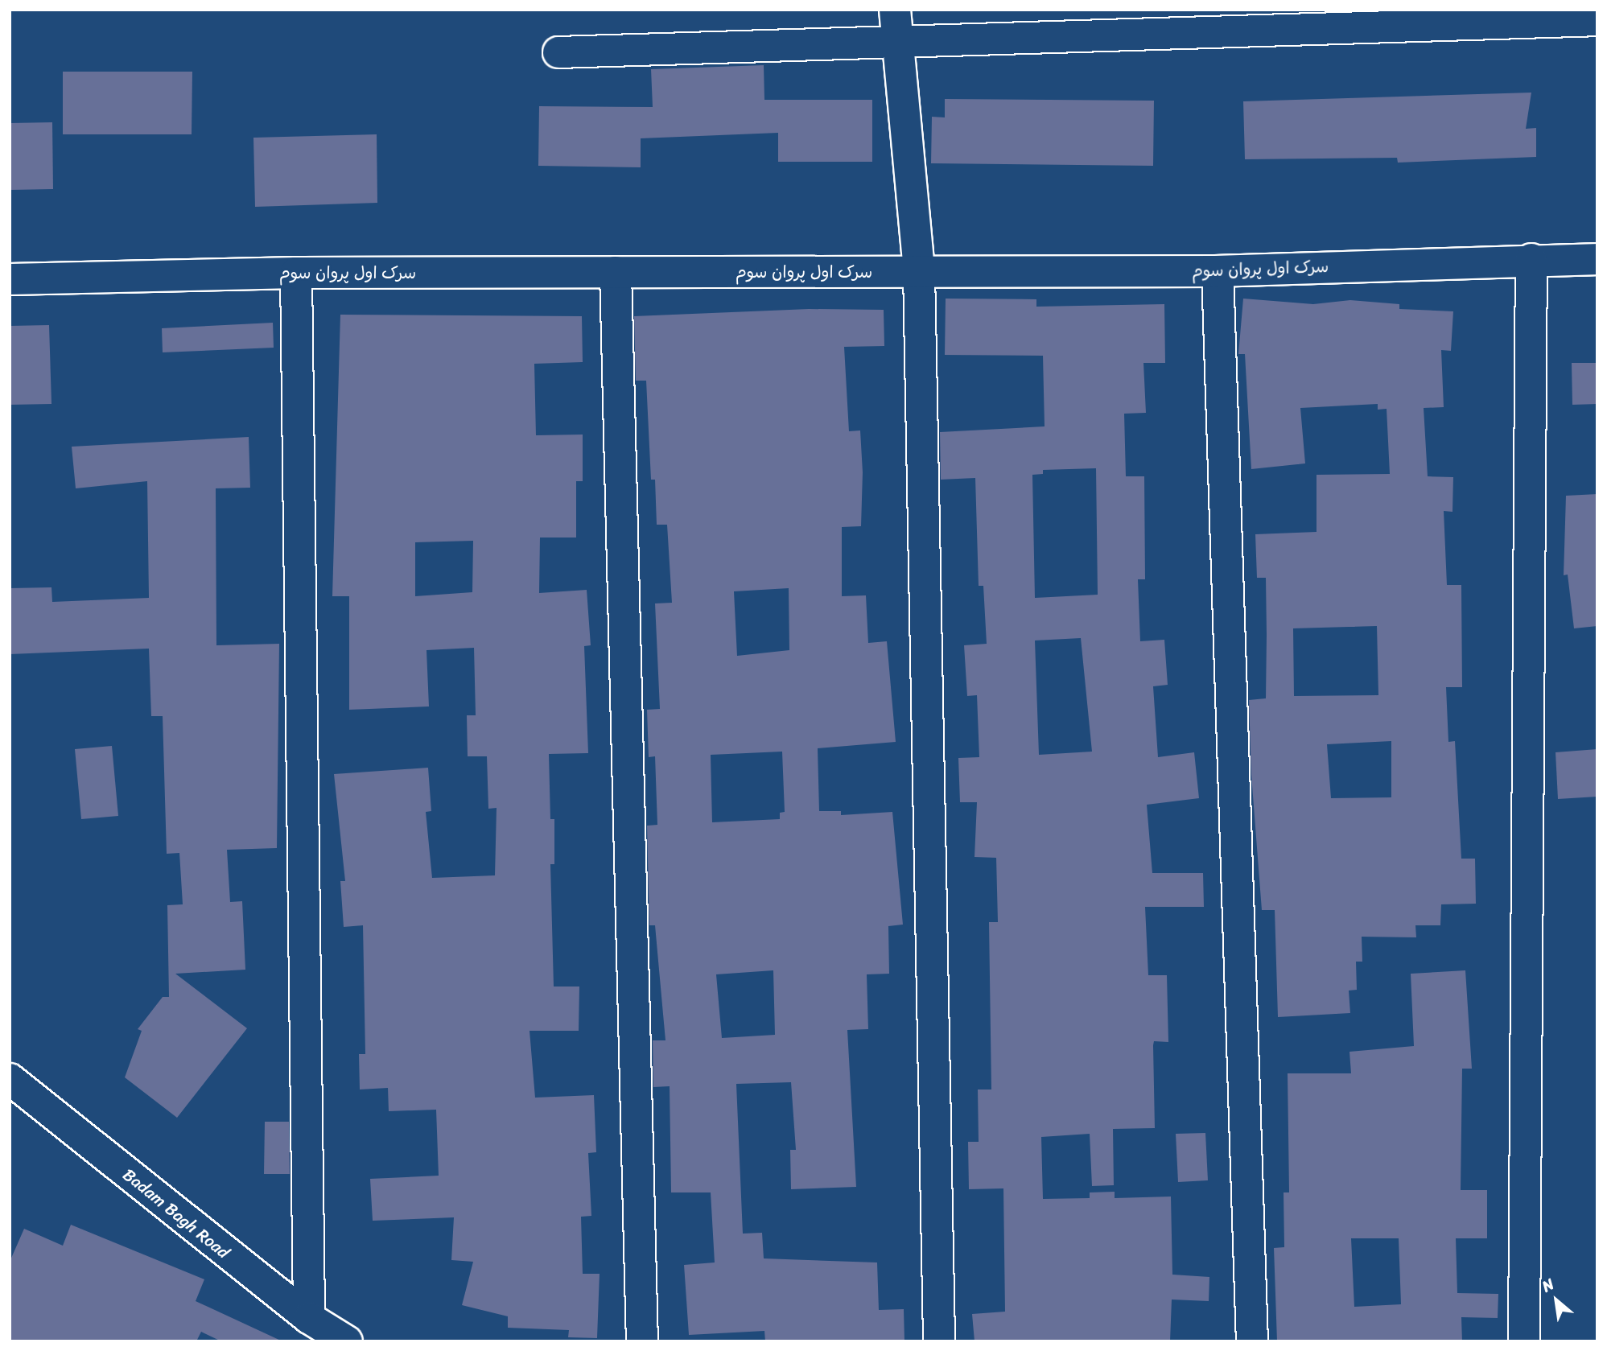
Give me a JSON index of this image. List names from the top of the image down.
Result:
{
  "streets": {
    "street": ["سرک اول پروان سوم", "Badam Bagh Road"]
  },
  "north": "top left"
}
